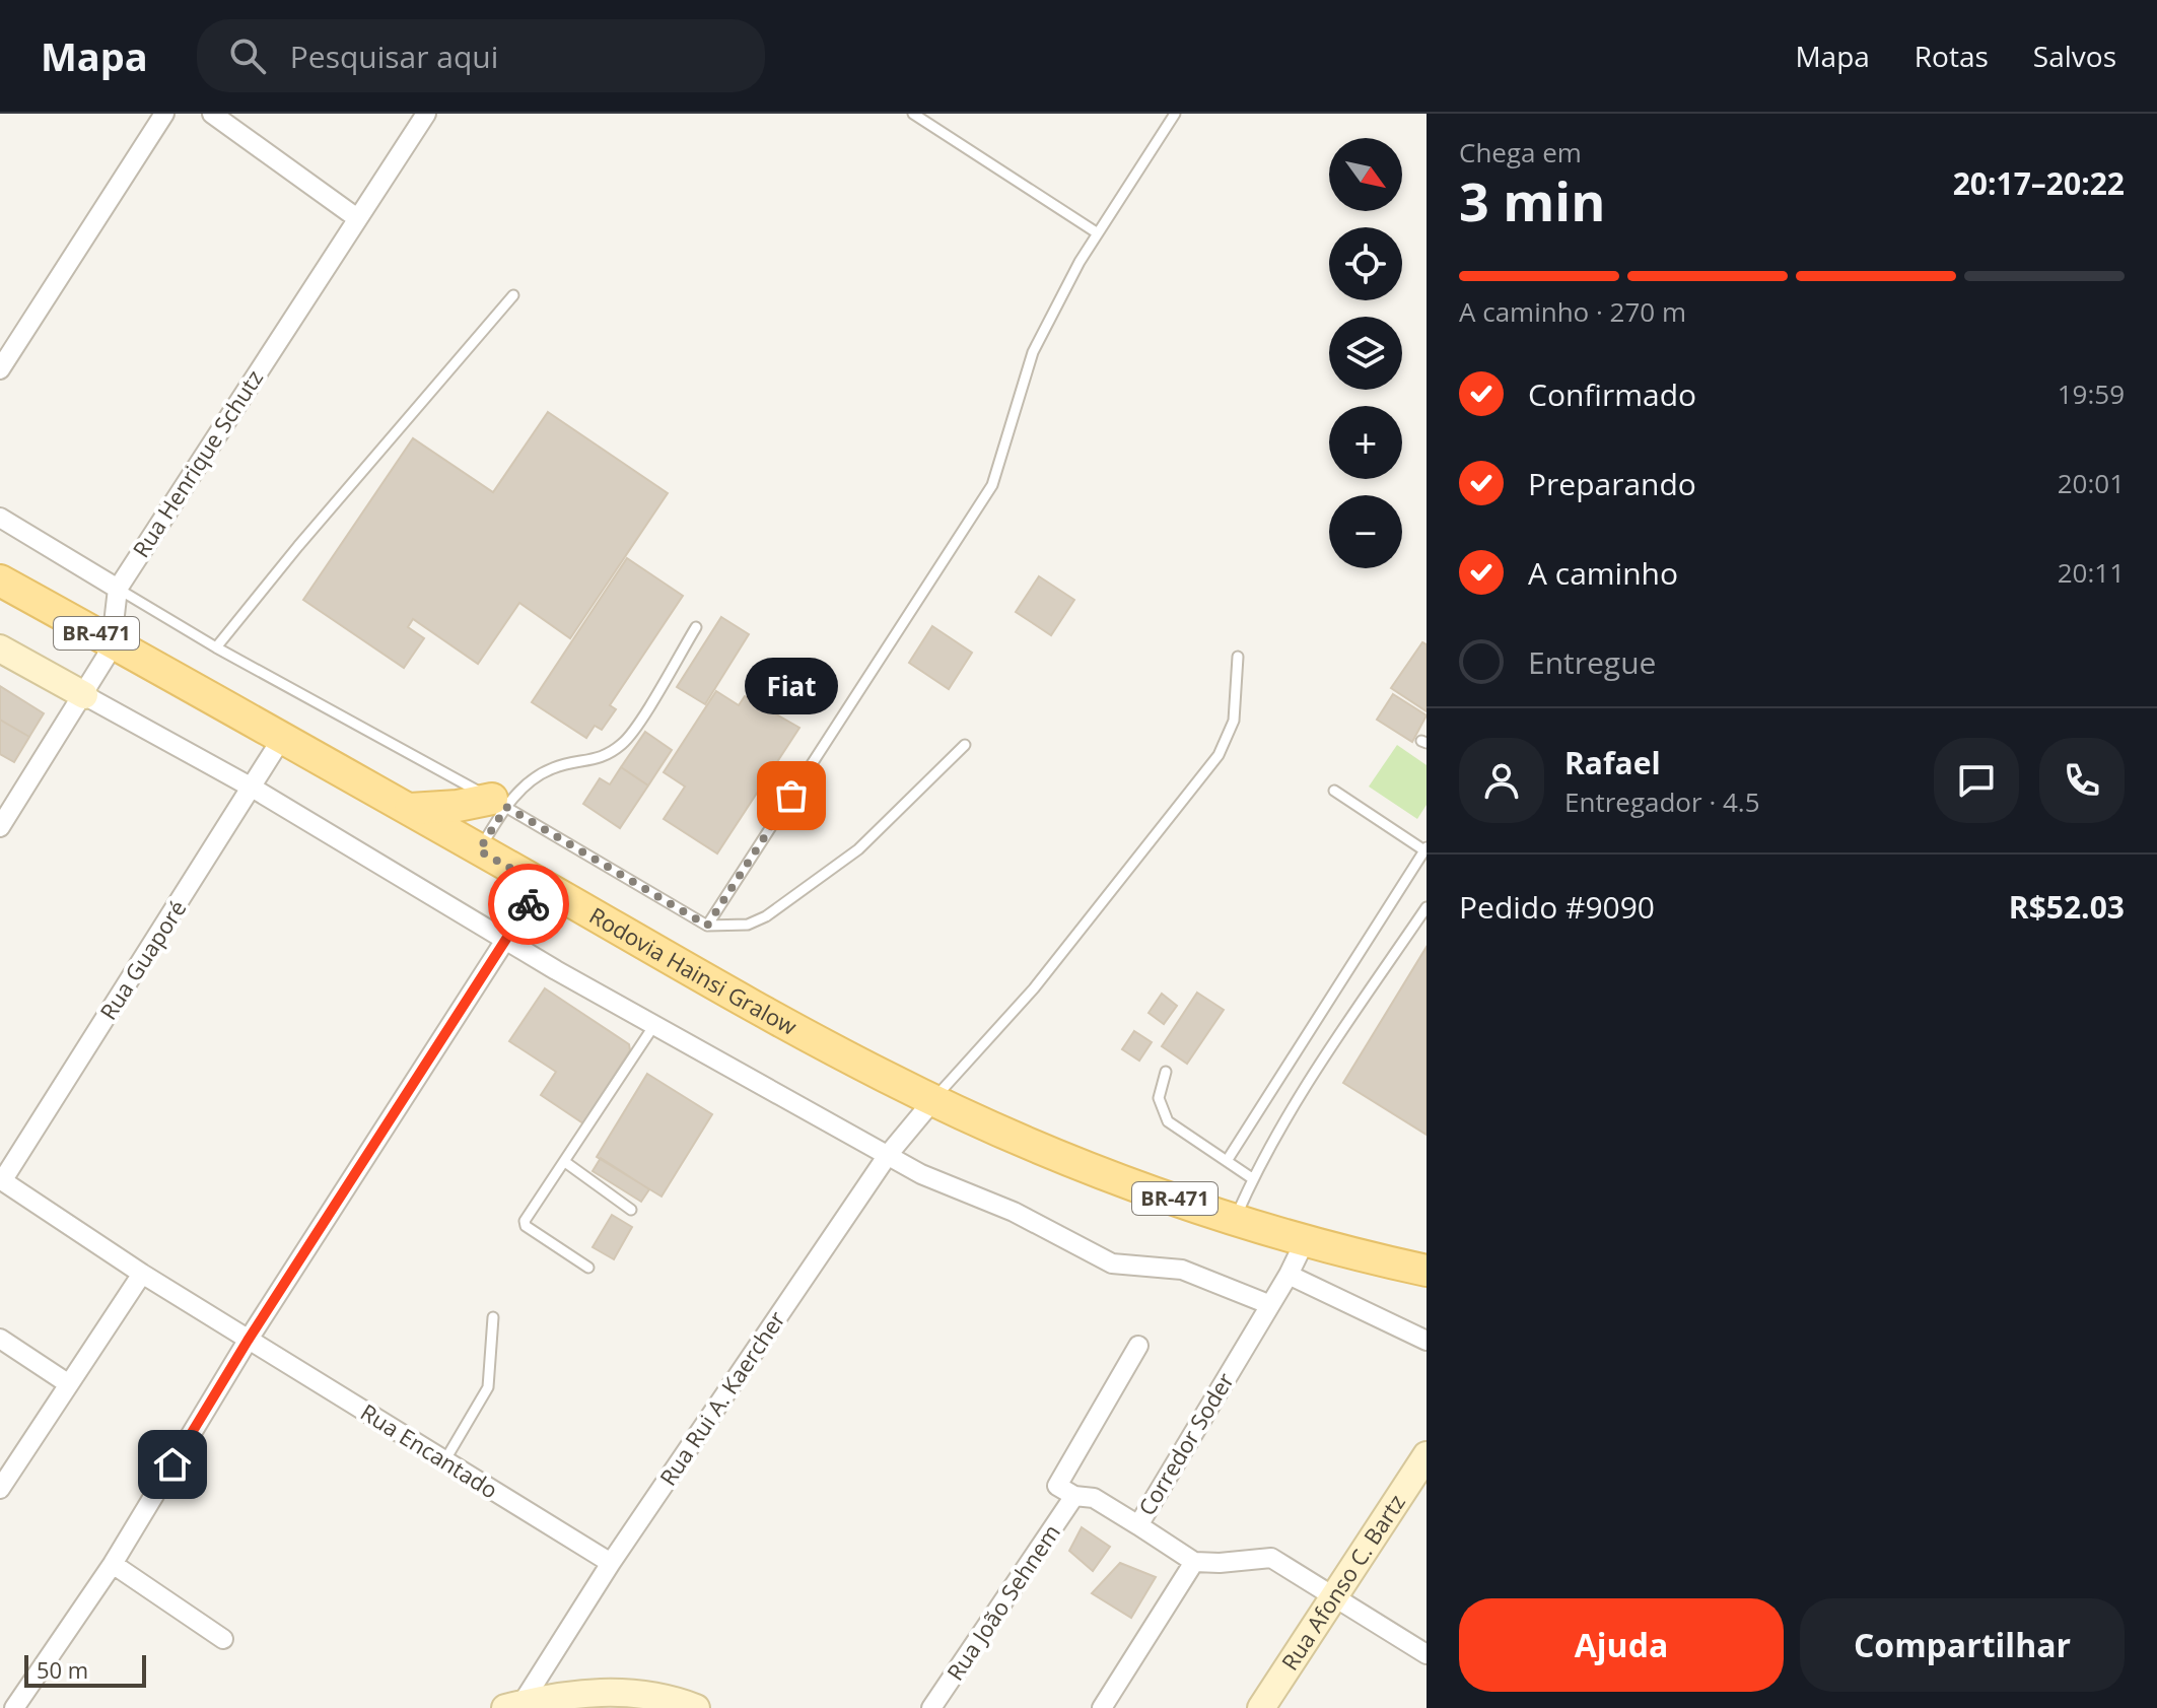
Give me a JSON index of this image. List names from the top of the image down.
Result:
{
  "streets": {
    "main road": ["BR-471", "Rodovia Hainsi Gralow"],
    "street": [
      "Rua Henrique Schutz",
      "Rua Guaporé",
      "Rua Rui A. Kaercher",
      "Corredor Soder",
      "Rua Encantado",
      "Rua Afonso C. Bartz",
      "Rua João Sehnem"
    ]
  },
  "crossings": [
    ["Rua Henrique Schutz", "Rodovia Hainsi Gralow"],
    ["Rua Guaporé", "Rodovia Hainsi Gralow"],
    ["Rua Guaporé", "Rua Encantado"],
    ["Rodovia Hainsi Gralow", "Rua Rui A. Kaercher"],
    ["Rodovia Hainsi Gralow", "Corredor Soder"],
    ["Rua Rui A. Kaercher", "Rua Encantado"]
  ],
  "places": ["Fiat"],
  "scale_bar": "50 m",
  "north": "bottom right",
  "page": {
    "header": "Mapa",
    "search": "Pesquisar aqui",
    "nav": ["Mapa", "Rotas", "Salvos"],
    "heading": ["3 min", "Chega em", "20:17–20:22"],
    "panel": [
      "Rafael",
      "Entregador · 4.5",
      "Pedido #9090",
      "R$52.03"
    ],
    "map_buttons": ["+", "−"],
    "bar": "A caminho · 270 m",
    "list": [
      ["Confirmado", "19:59"],
      ["Preparando", "20:01"],
      ["A caminho", "20:11"],
      "Entregue"
    ],
    "bubble": "Fiat",
    "buttons": ["Ajuda", "Compartilhar"],
    "scale": "50 m"
  }
}
